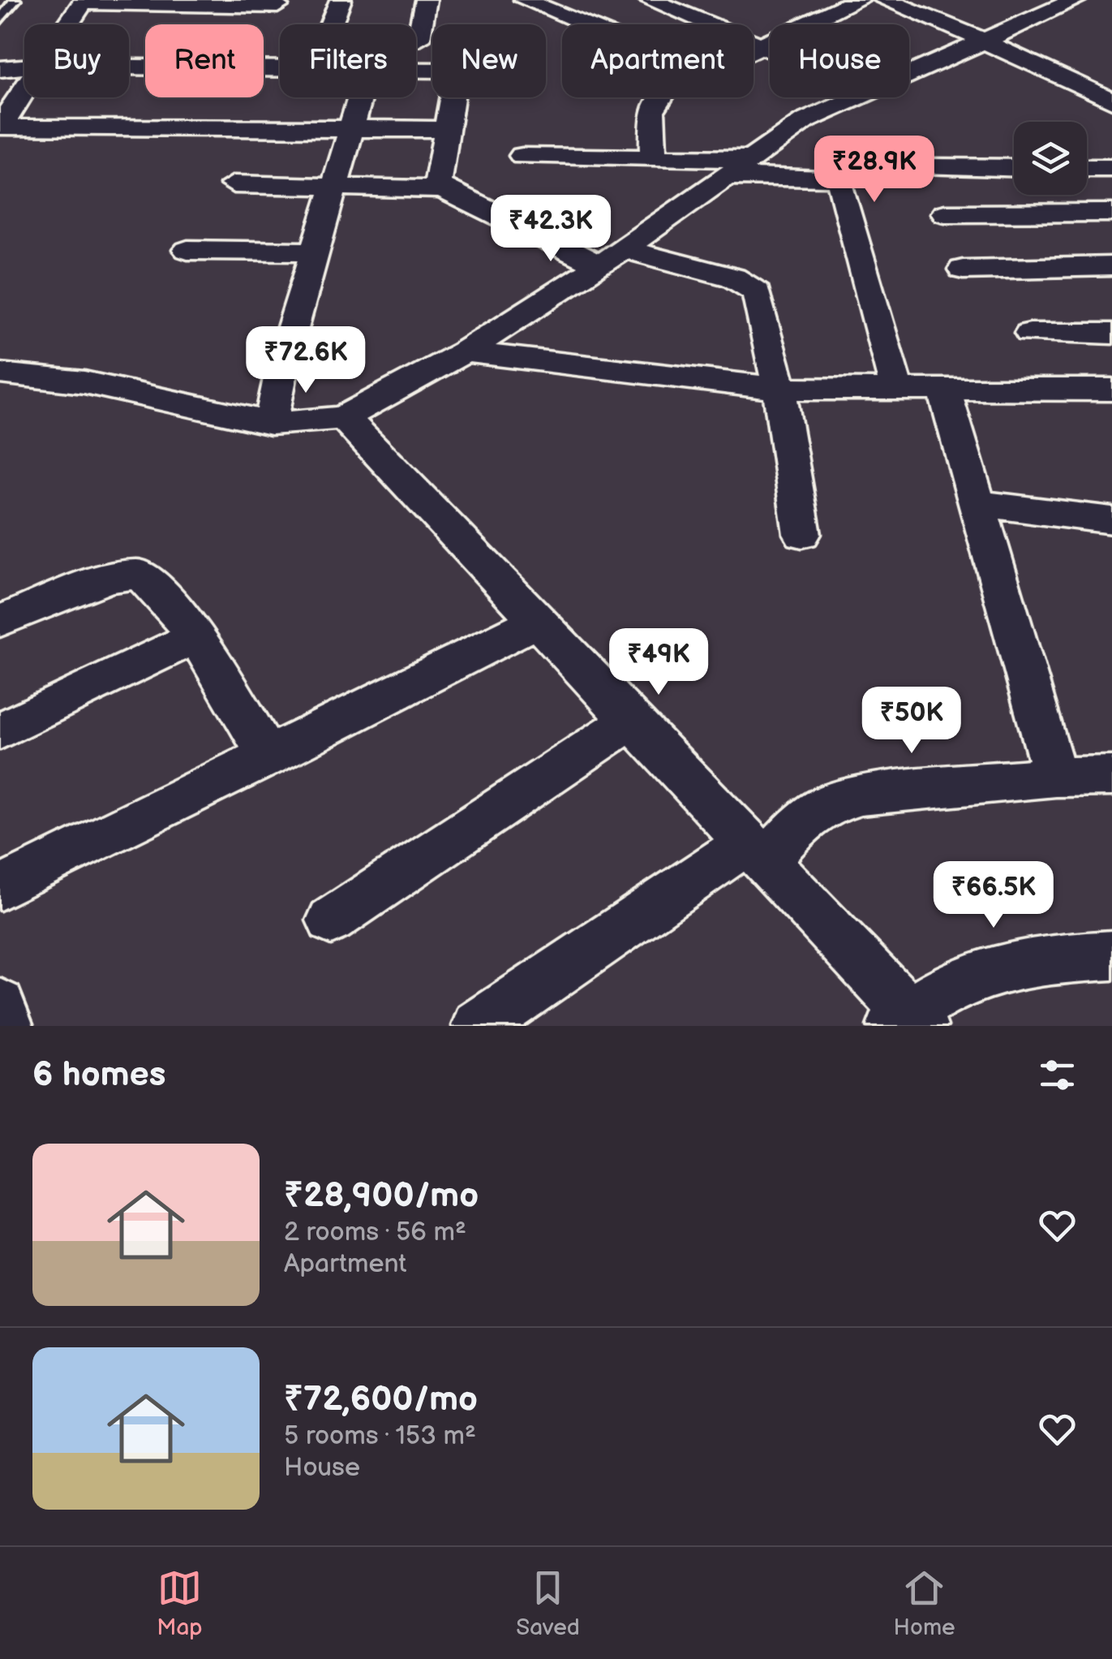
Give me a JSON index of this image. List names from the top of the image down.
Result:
{
  "page": {
    "chip": [
      "Buy",
      "Rent",
      "Filters",
      "New",
      "Apartment",
      "House"
    ],
    "price": [
      "₹28.9K",
      "₹42.3K",
      "₹72.6K",
      "₹49K",
      "₹50K",
      "₹66.5K"
    ],
    "heading": "6 homes",
    "list": [
      {
        "name": "₹28,900/mo",
        "note": "2 rooms · 56 m² · Apartment"
      },
      {
        "name": "₹72,600/mo",
        "note": "5 rooms · 153 m² · House"
      }
    ],
    "tabs": ["Map", "Saved", "Home"]
  }
}
